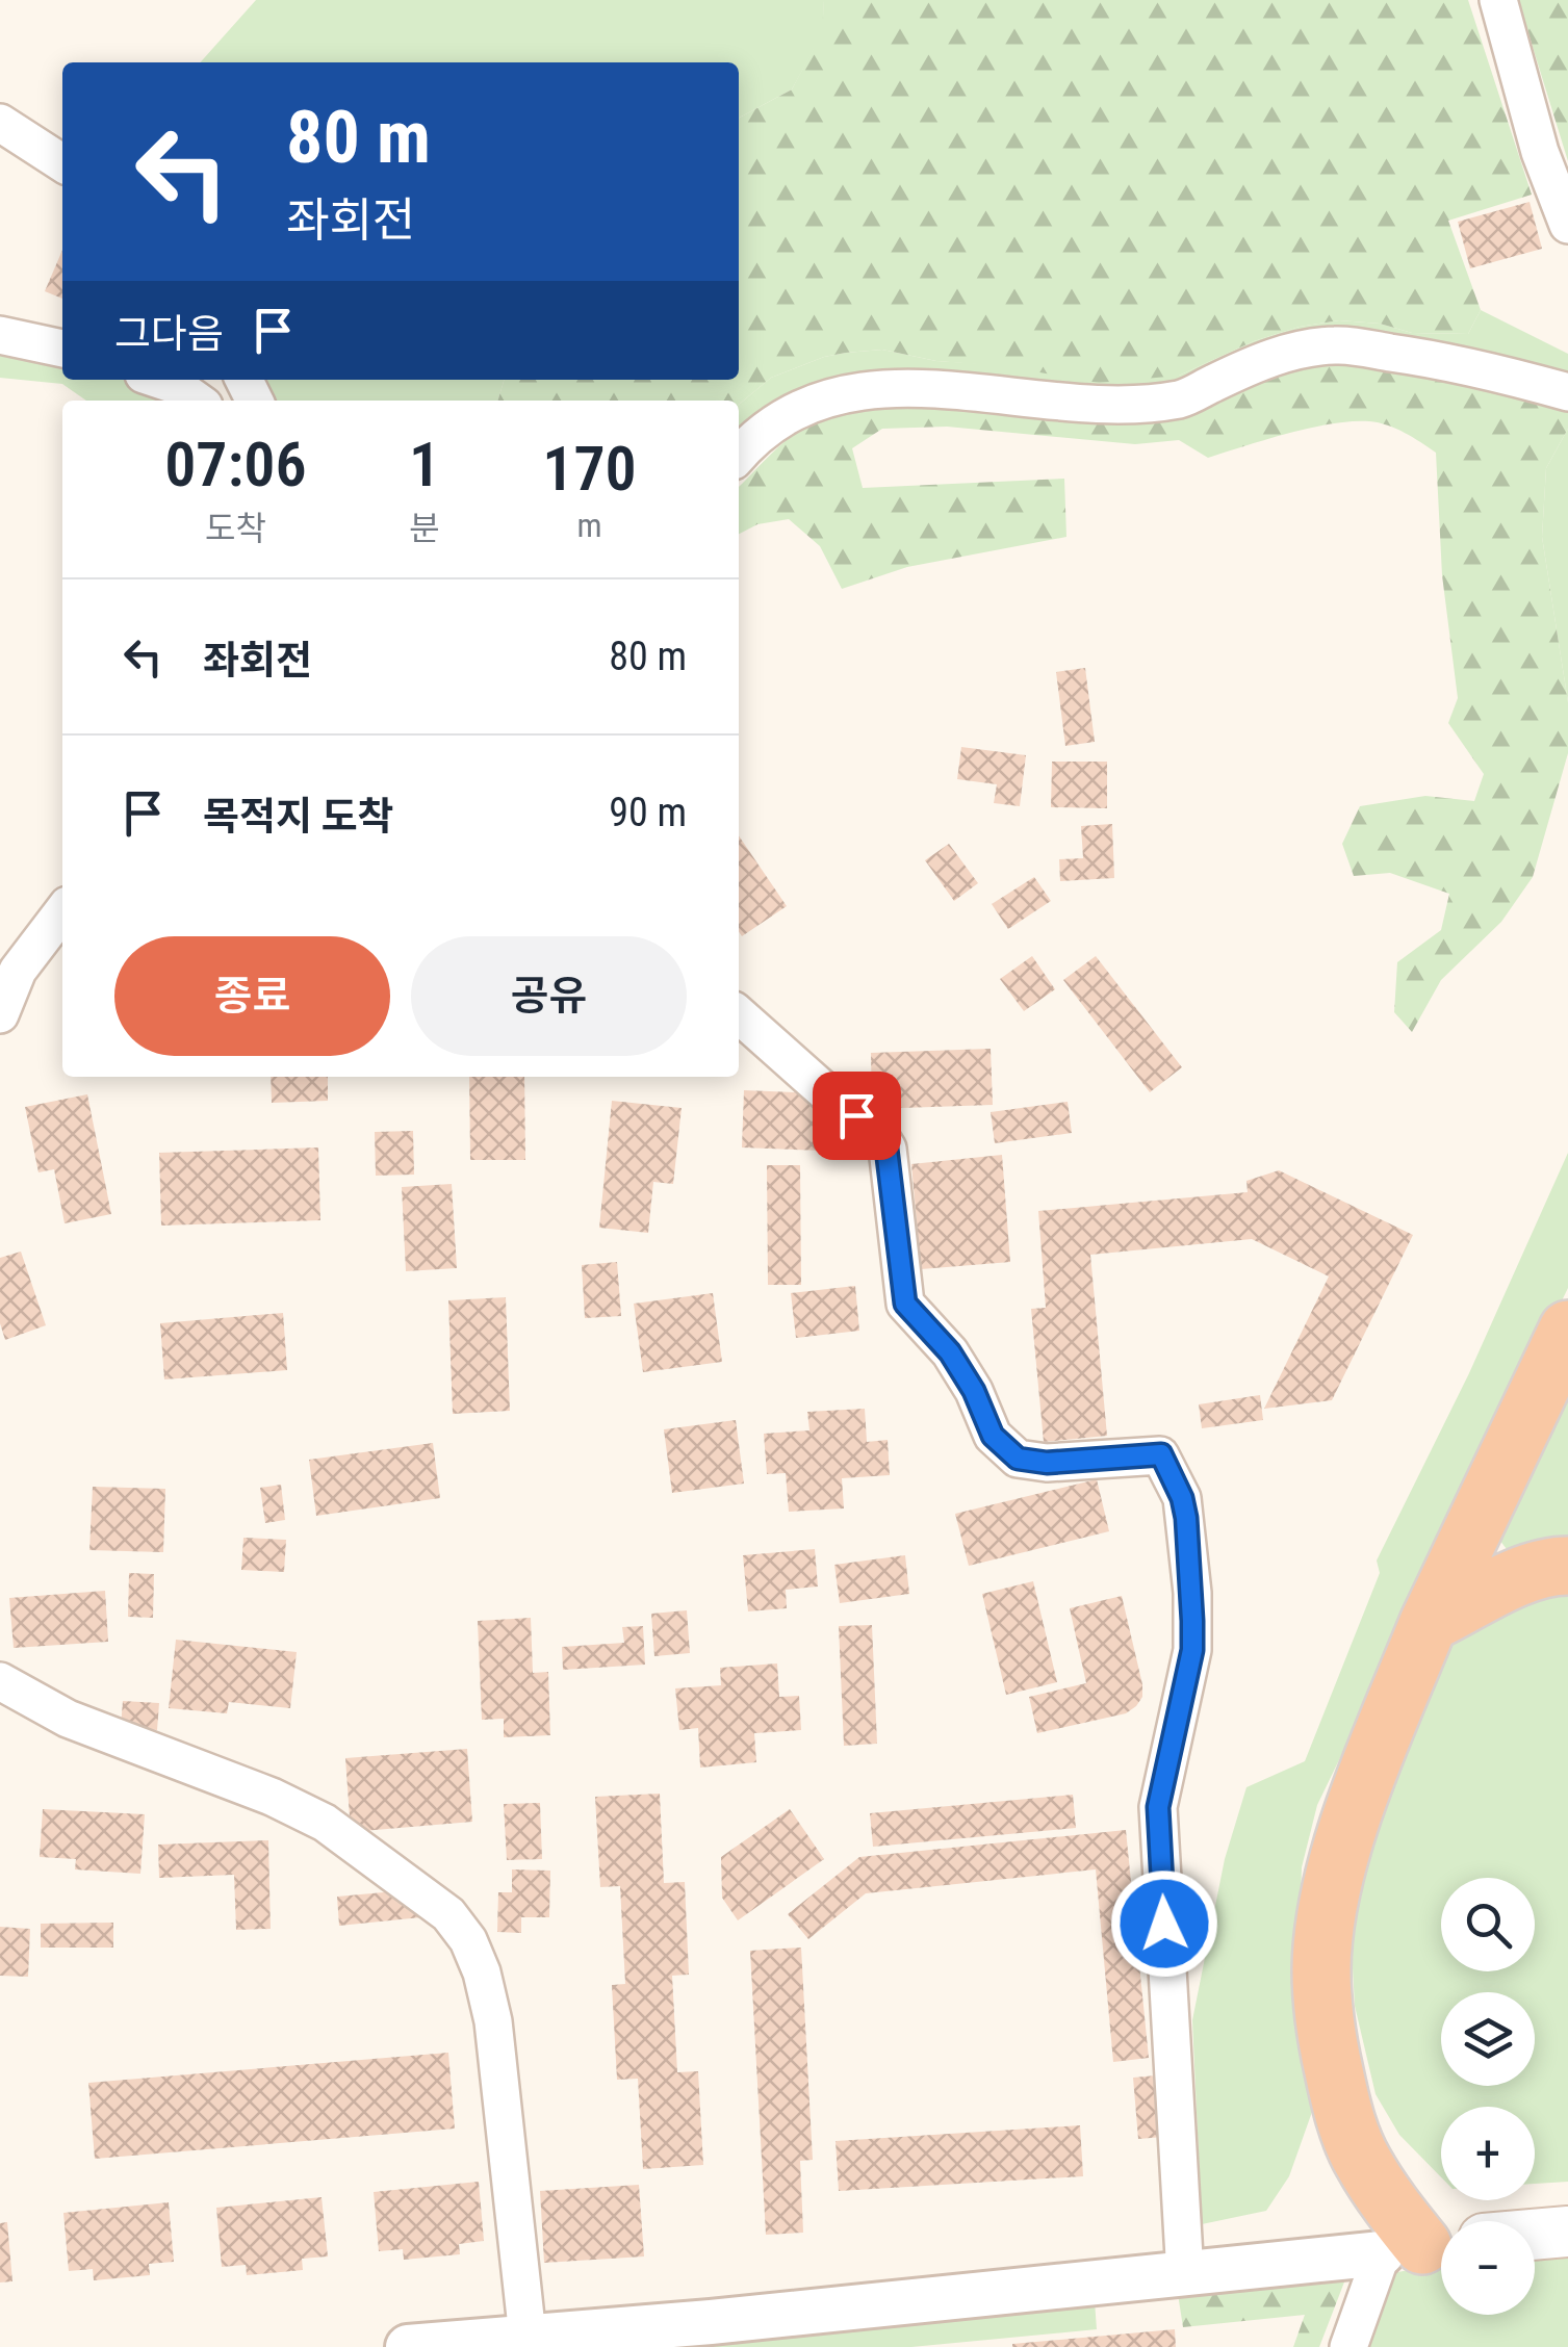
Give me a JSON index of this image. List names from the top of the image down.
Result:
{
  "page": {
    "turn": ["80 m", "좌회전"],
    "then": "그다음",
    "eta": [
      "07:06",
      "도착",
      "1",
      "분",
      "170",
      "m"
    ],
    "list": [
      {
        "name": "좌회전",
        "value": "80 m"
      },
      {
        "name": "목적지 도착",
        "value": "90 m"
      }
    ],
    "buttons": ["종료", "공유"],
    "map_buttons": ["+", "−"]
  }
}
